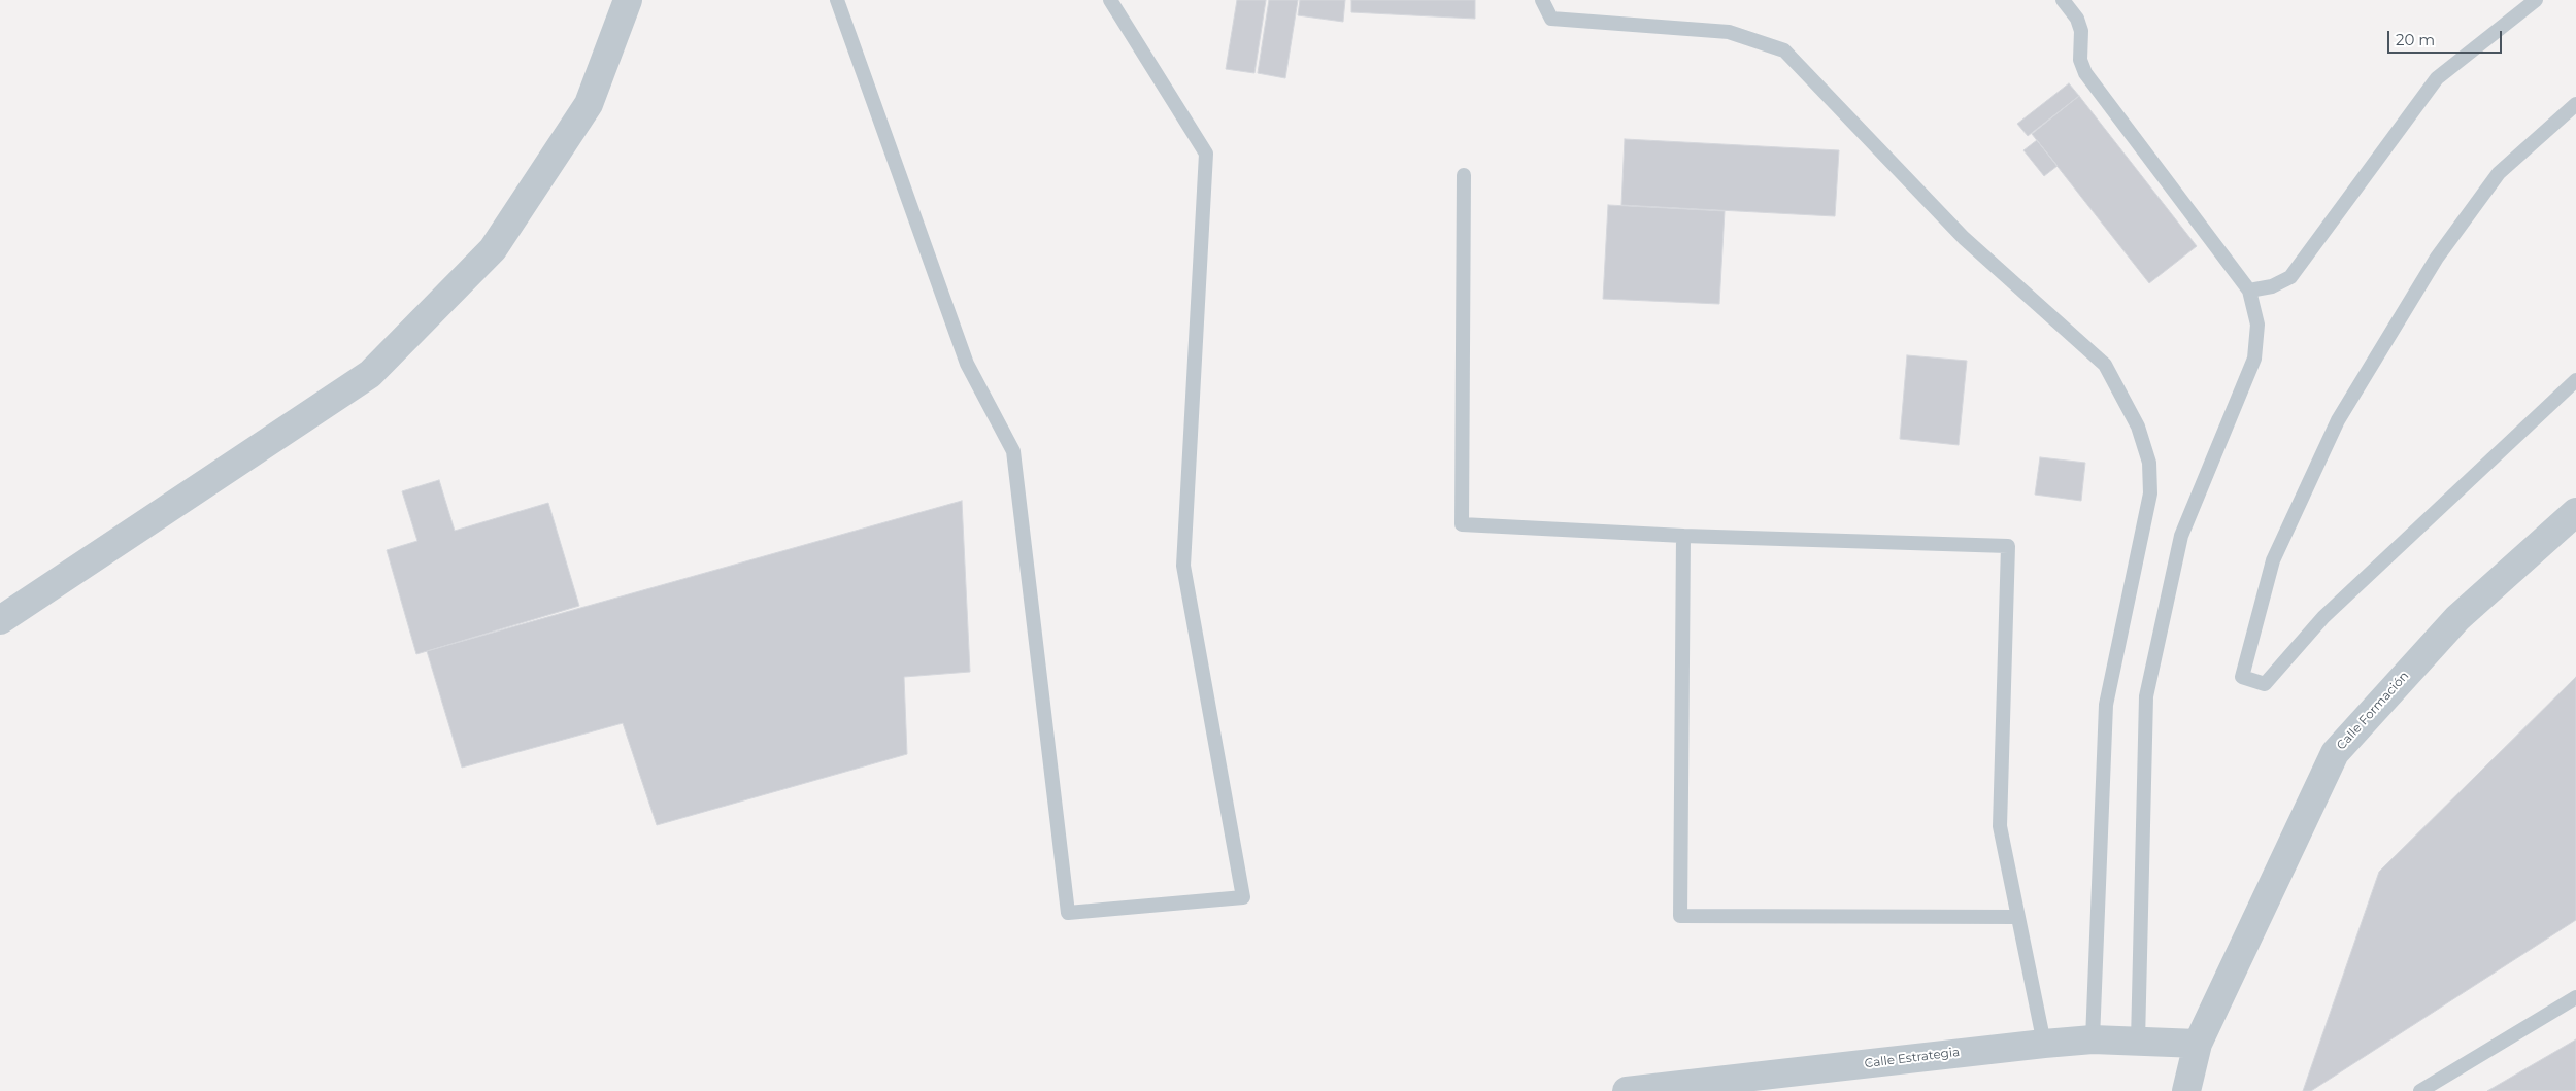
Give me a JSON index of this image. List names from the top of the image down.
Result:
{
  "streets": {
    "street": ["Calle Formación", "Calle Estrategia"]
  },
  "crossings": [
    ["Calle Formación", "Calle Estrategia"]
  ],
  "scale_bar": "20 m"
}
